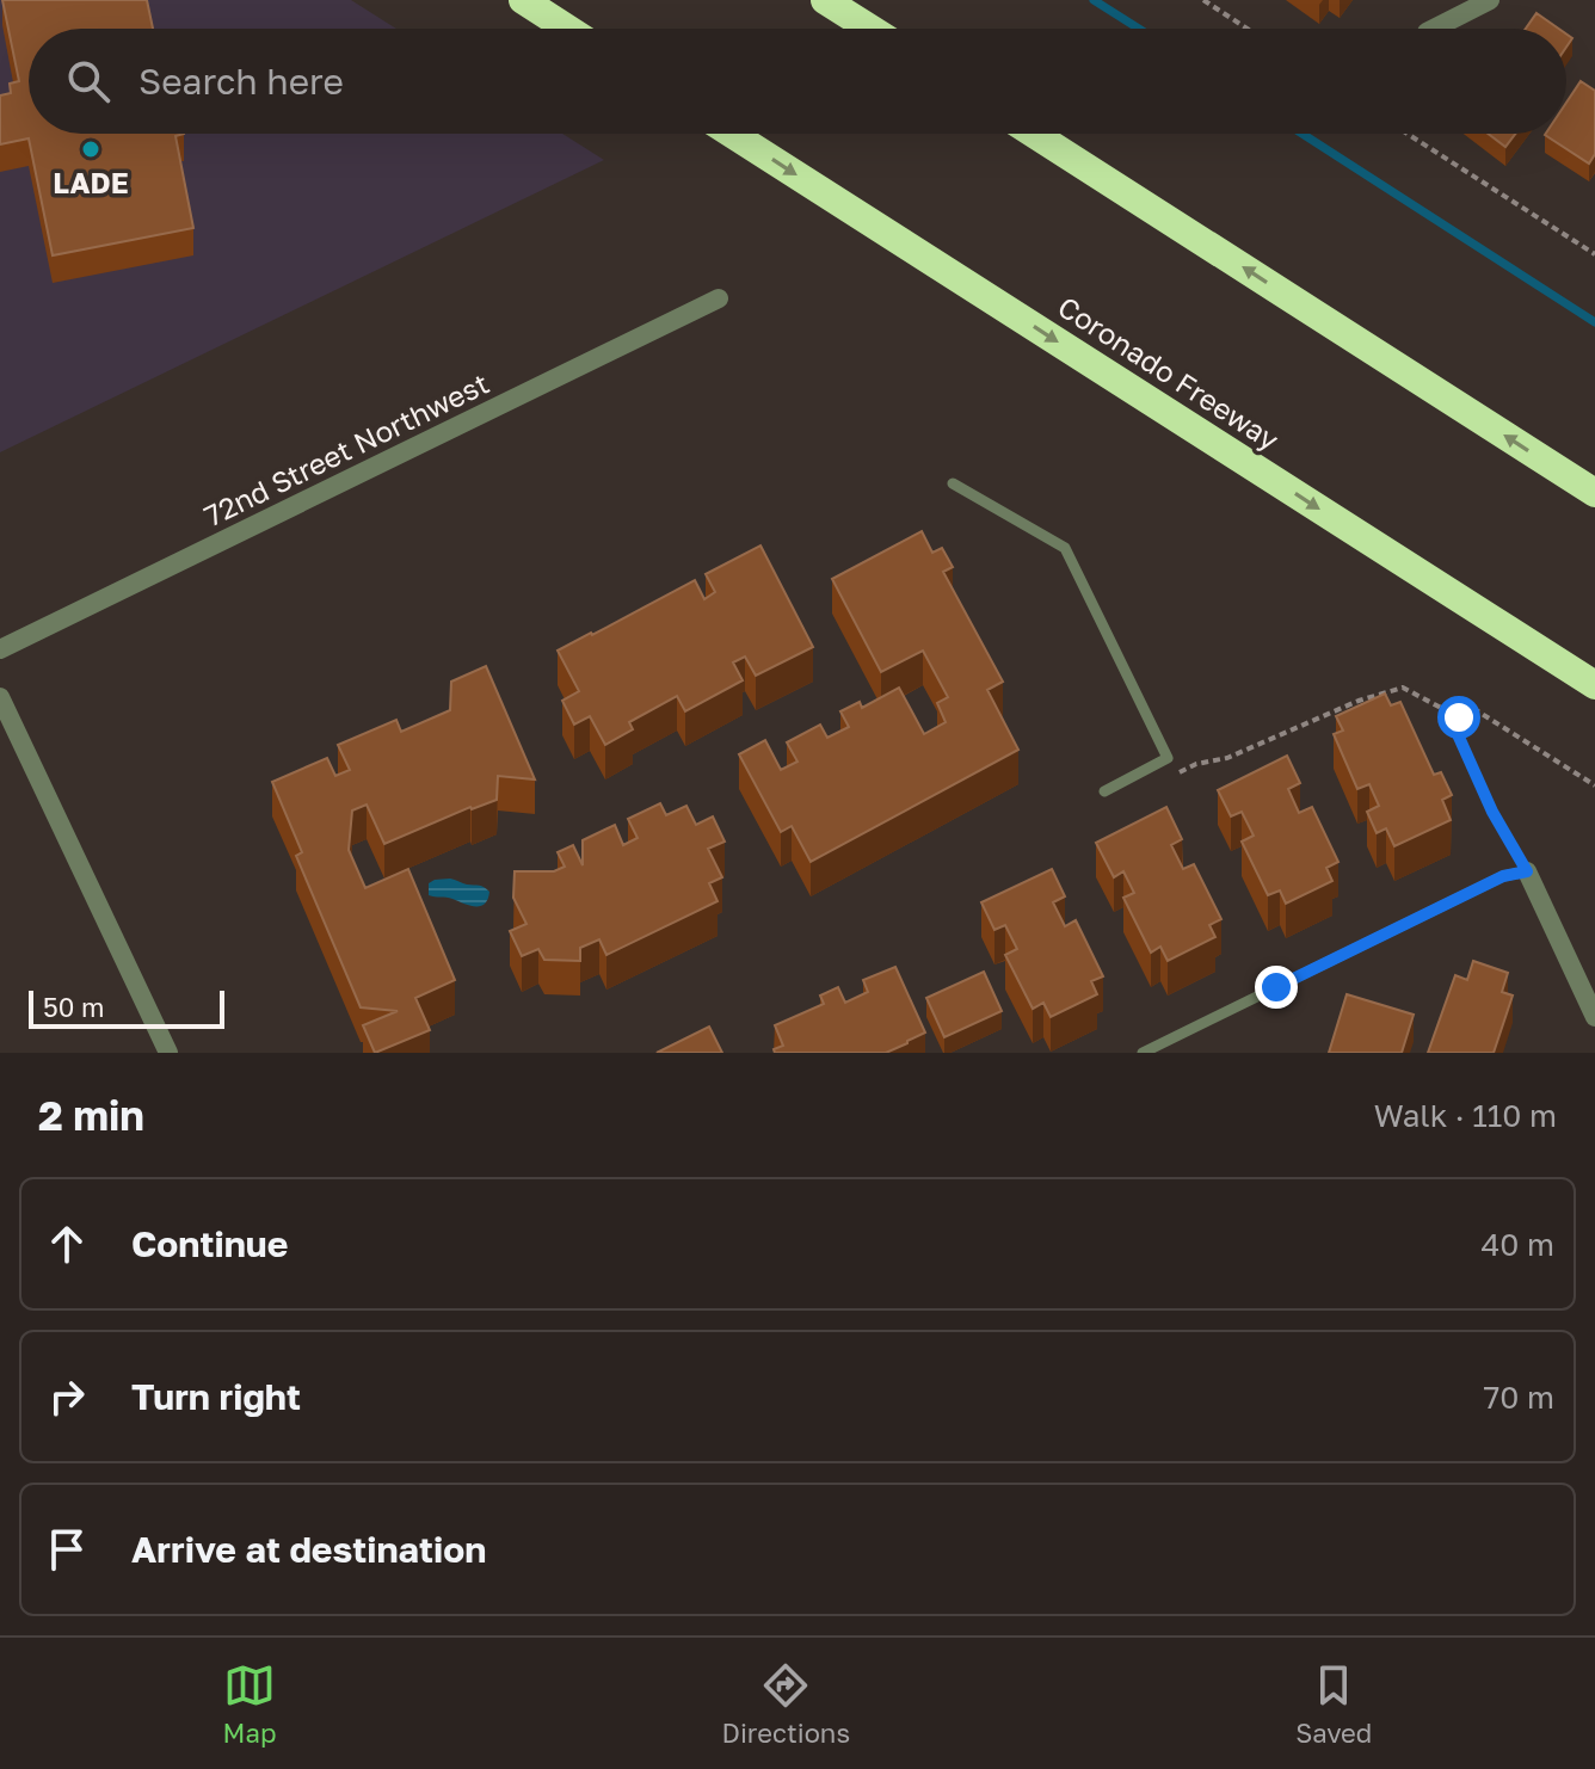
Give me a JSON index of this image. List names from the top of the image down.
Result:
{
  "streets": {
    "highway": ["Coronado Freeway"],
    "street": ["72nd Street Northwest"]
  },
  "places": ["LADE"],
  "scale_bar": "50 m",
  "page": {
    "search": "Search here",
    "scale": "50 m",
    "heading": ["2 min", "Walk · 110 m"],
    "list": [
      ["Continue", "40 m"],
      ["Turn right", "70 m"],
      "Arrive at destination"
    ],
    "nav": ["Map", "Directions", "Saved"]
  }
}
